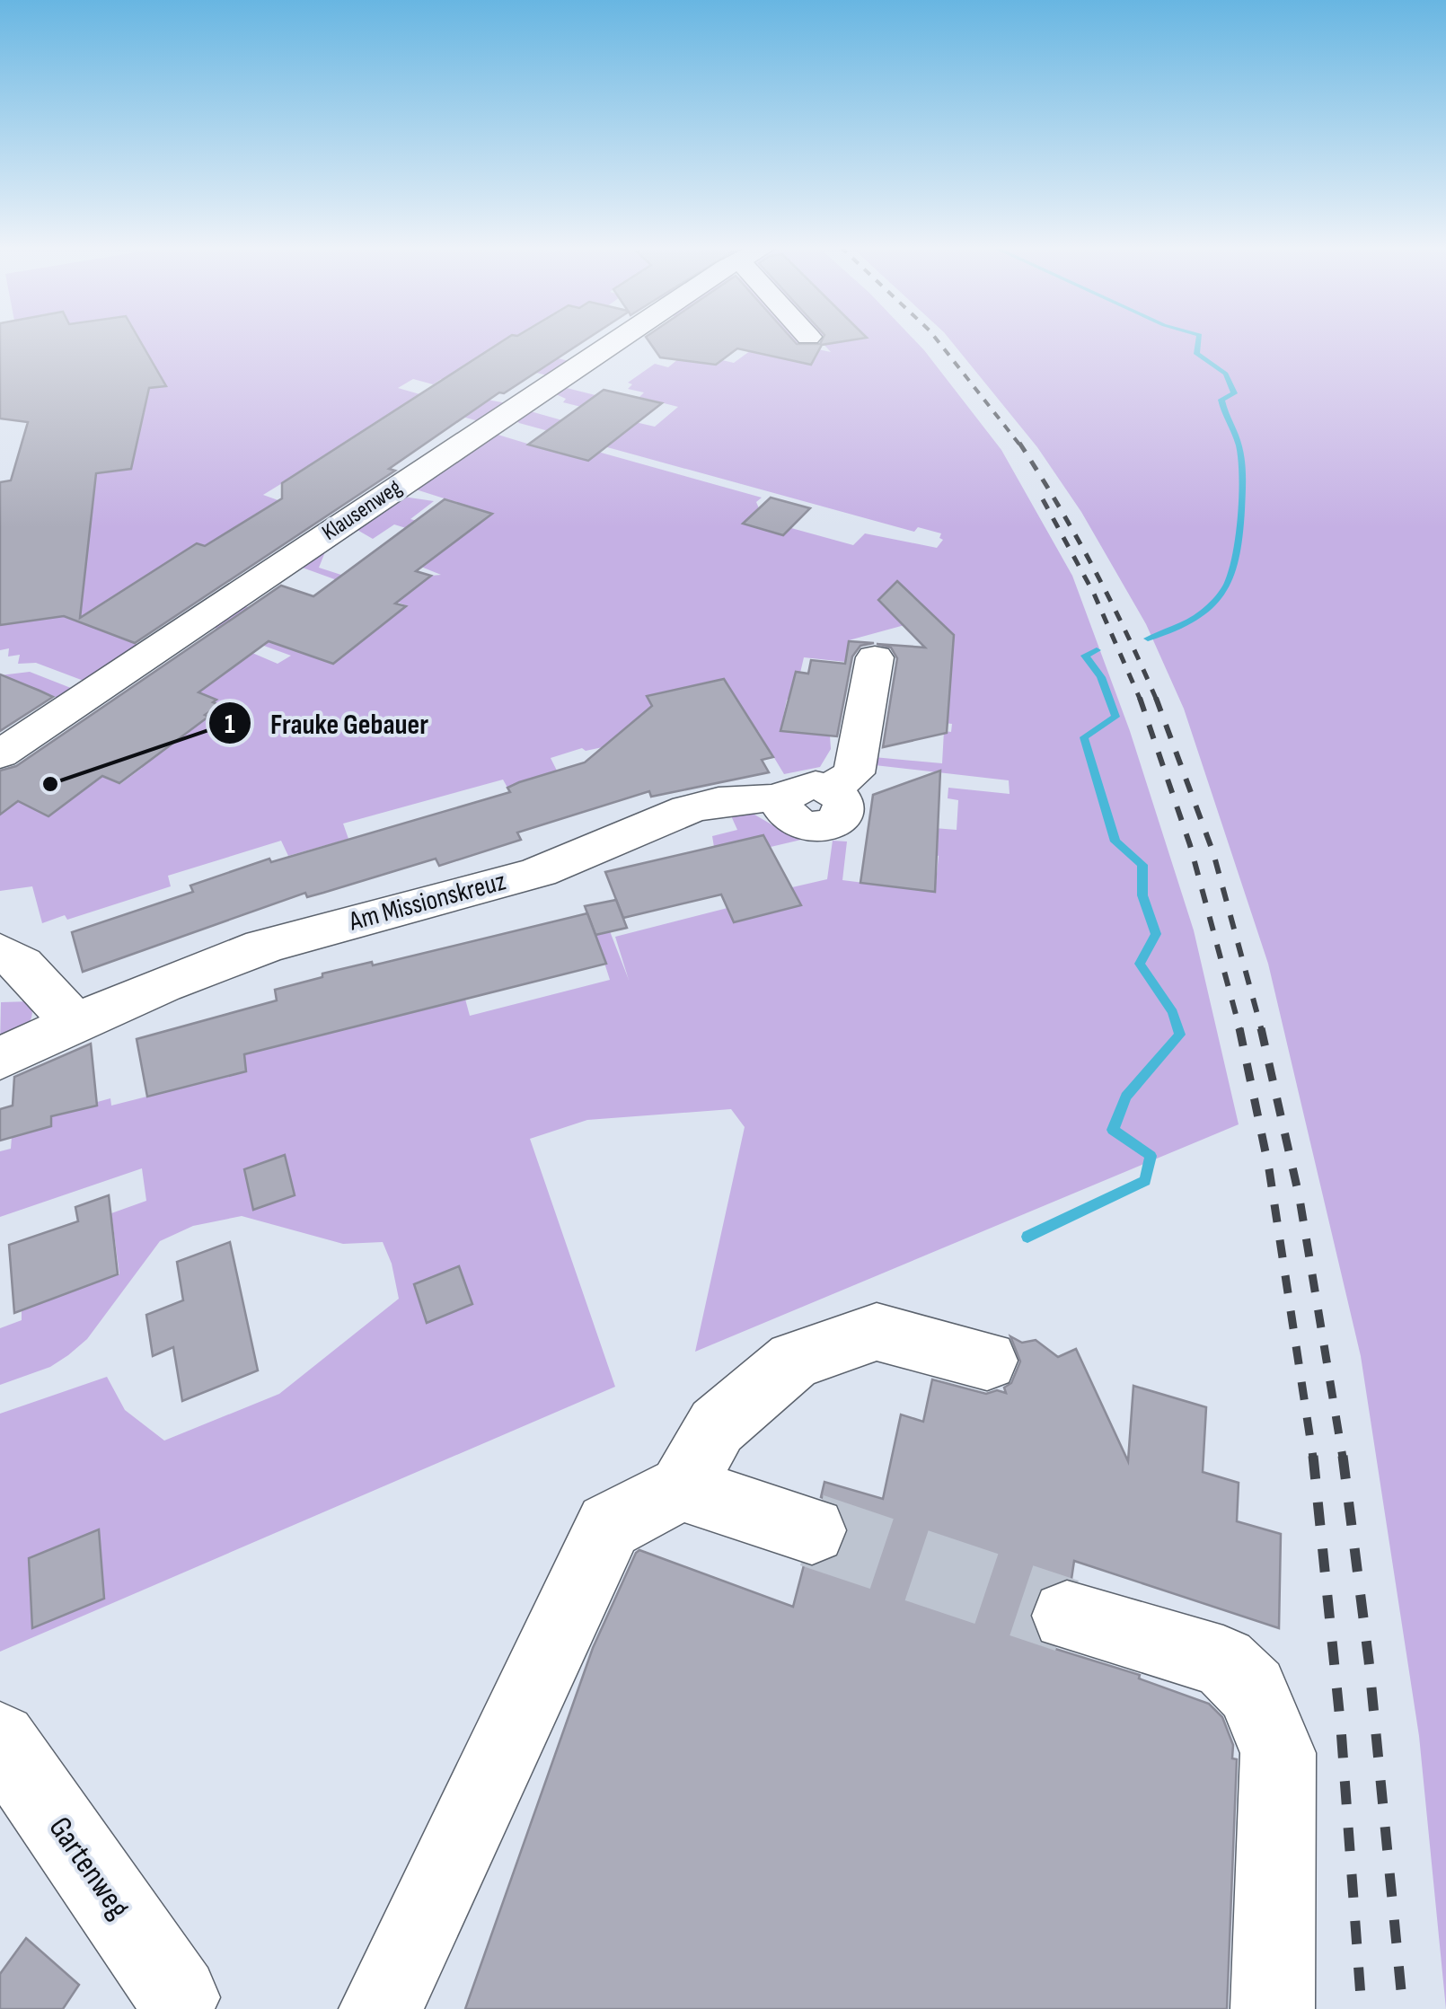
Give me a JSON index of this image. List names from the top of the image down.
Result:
{
  "streets": {
    "street": ["Klausenweg", "Am Missionskreuz", "Gartenweg"]
  },
  "places": ["Frauke Gebauer"]
}
